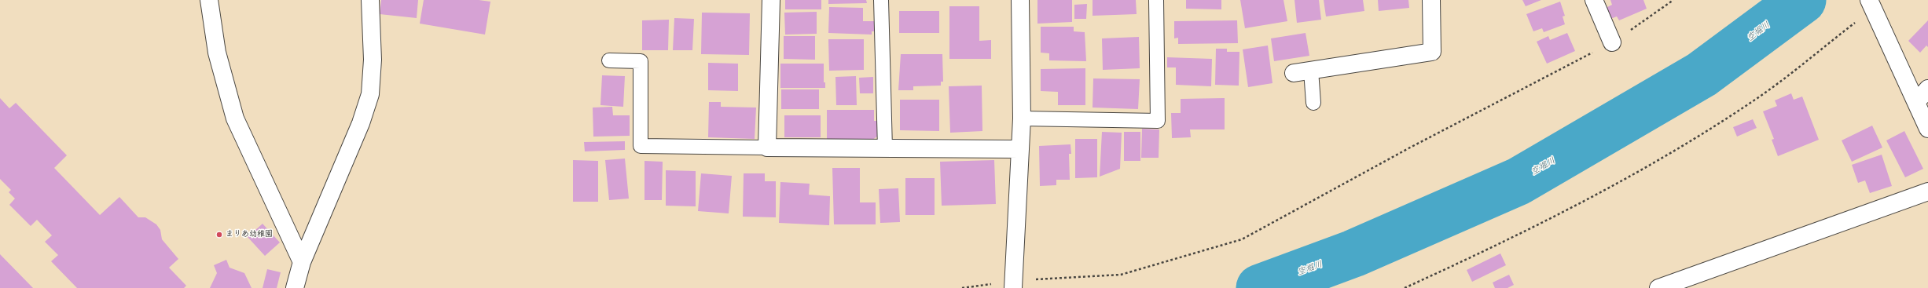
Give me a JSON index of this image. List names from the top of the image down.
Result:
{
  "water": ["空堀川"],
  "places": ["まりあ幼稚園"]
}
